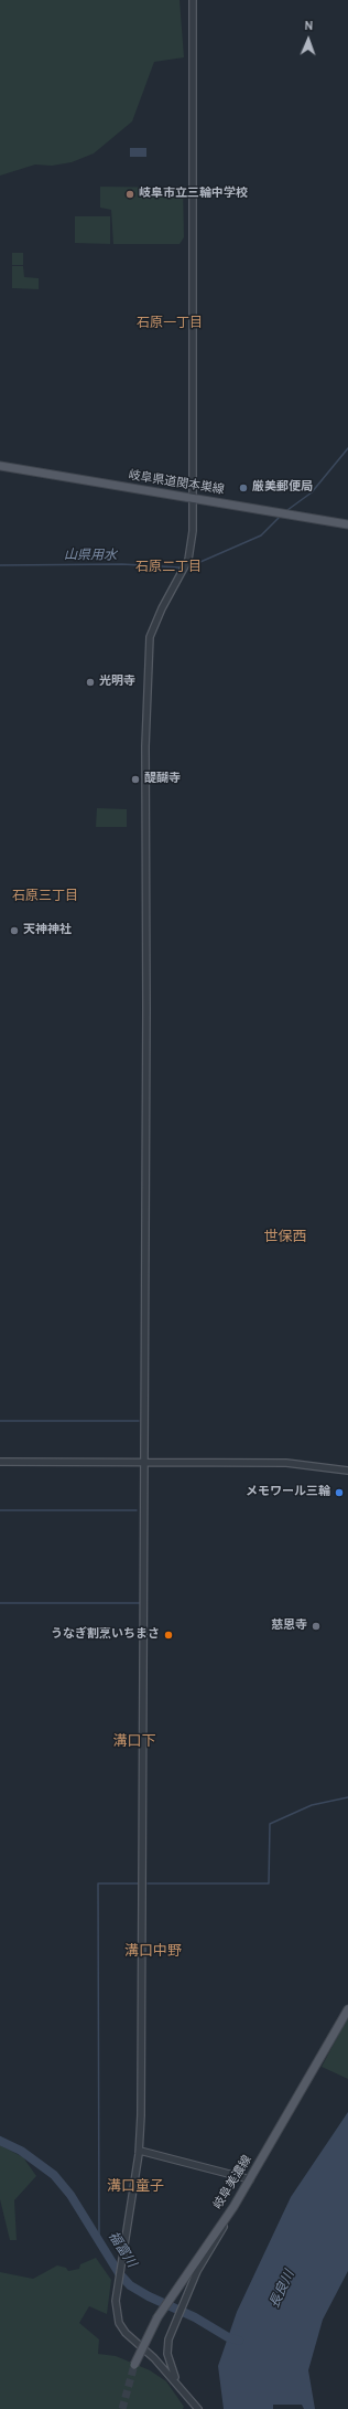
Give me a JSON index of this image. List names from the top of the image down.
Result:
{
  "streets": {
    "main road": ["岐阜県道関本巣線", "岐阜美濃線"]
  },
  "districts": [
    "石原一丁目",
    "石原二丁目",
    "石原三丁目",
    "世保西",
    "溝口下",
    "溝口中野",
    "溝口童子"
  ],
  "water": ["山県用水", "福富川", "長良川"],
  "places": [
    "岐阜市立三輪中学校",
    "厳美郵便局",
    "光明寺",
    "醍醐寺",
    "天神神社",
    "メモワール三輪",
    "慈恩寺",
    "うなぎ割烹いちまさ"
  ],
  "north": "top"
}
